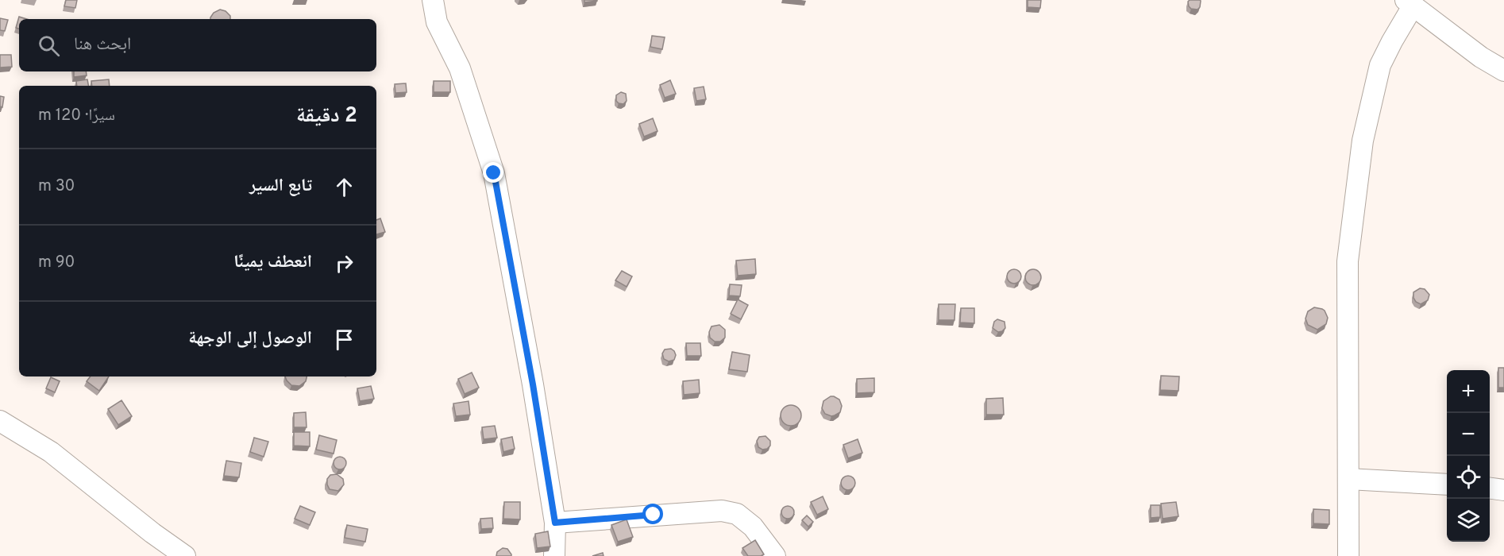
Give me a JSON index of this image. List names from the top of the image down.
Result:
{
  "page": {
    "search": "ابحث هنا",
    "heading": ["2 دقيقة", "سيرًا · 120 m"],
    "list": [
      ["تابع السير", "30 m"],
      ["انعطف يمينًا", "90 m"],
      "الوصول إلى الوجهة"
    ],
    "map_buttons": ["+", "−"]
  }
}
